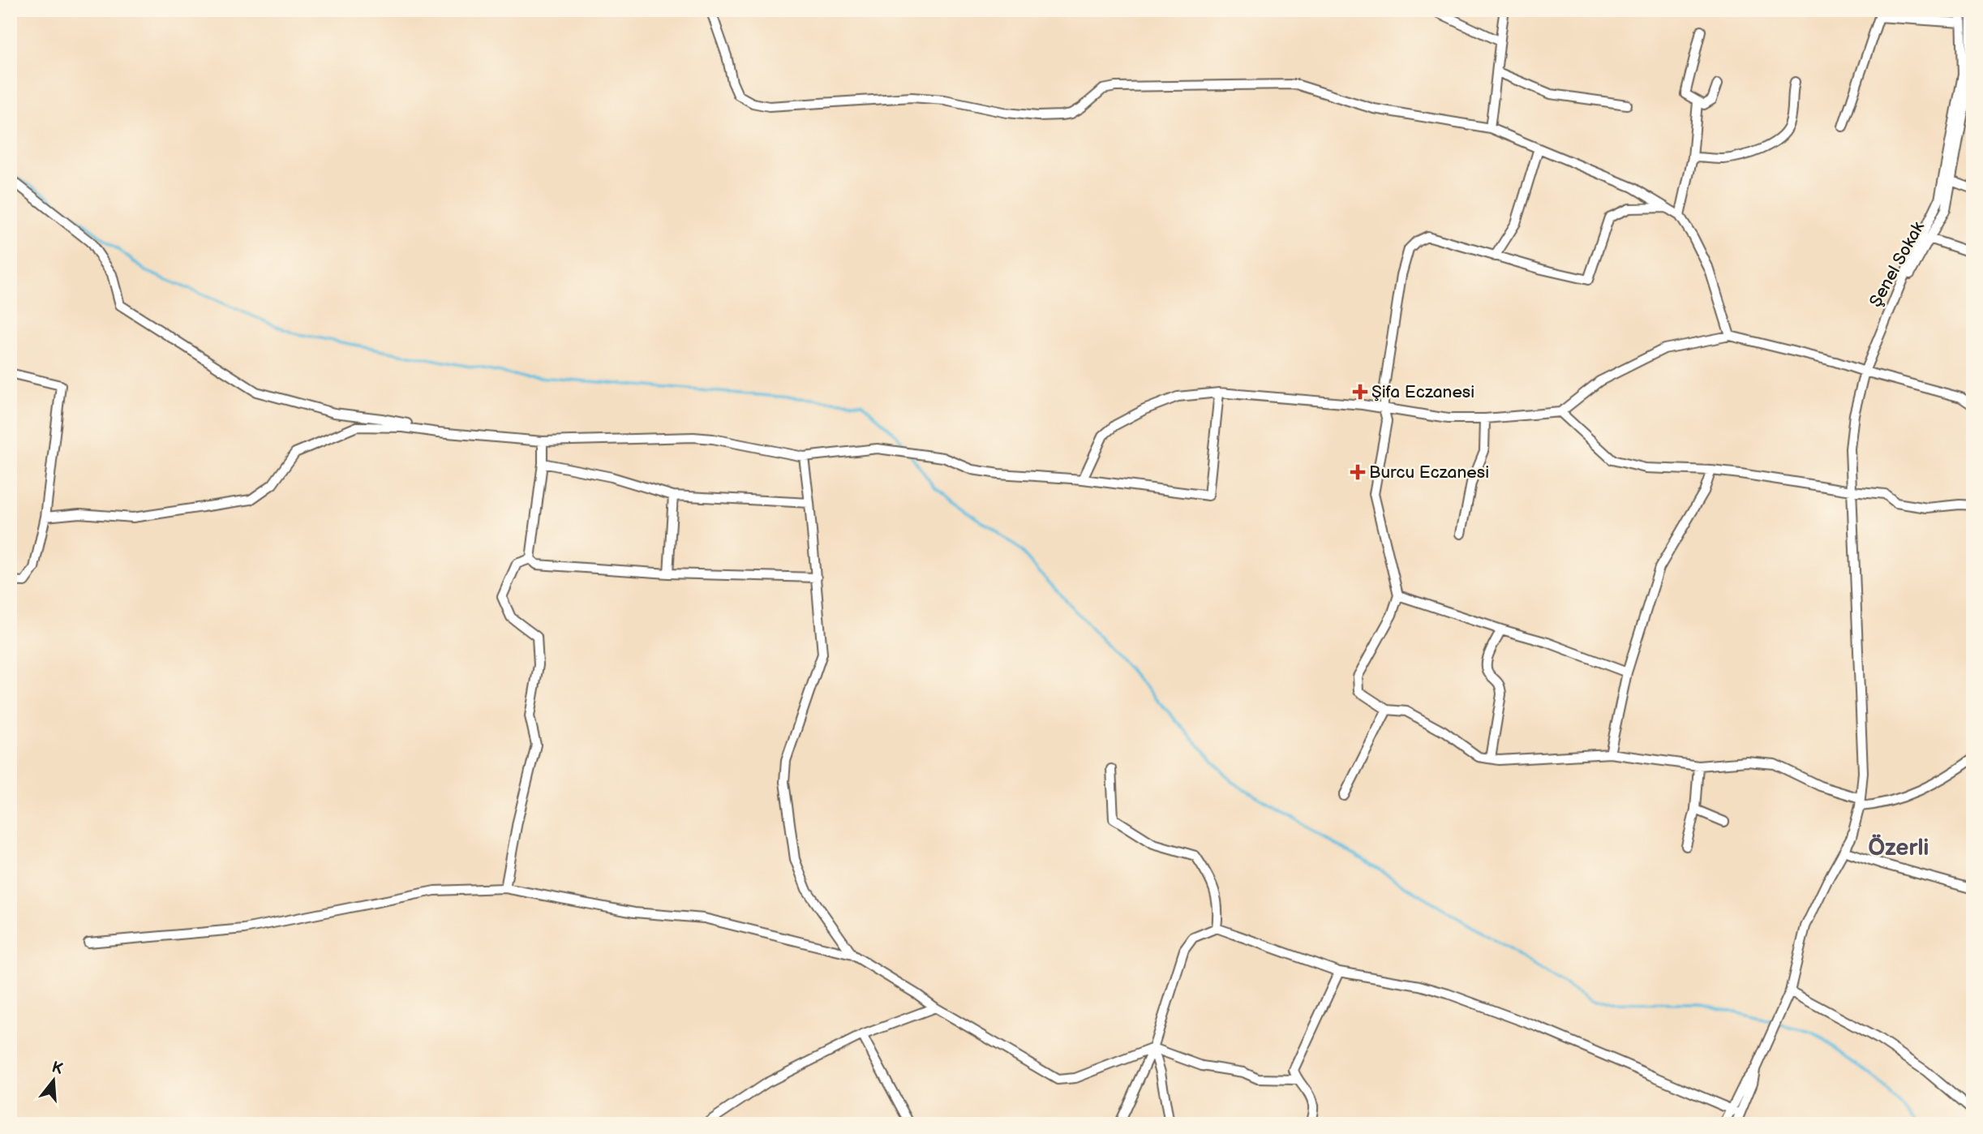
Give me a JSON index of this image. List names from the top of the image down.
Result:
{
  "streets": {
    "street": ["Şenel Sokak"]
  },
  "districts": ["Özerli"],
  "places": {
    "health": ["Şifa Eczanesi", "Burcu Eczanesi"]
  },
  "north": "top"
}
